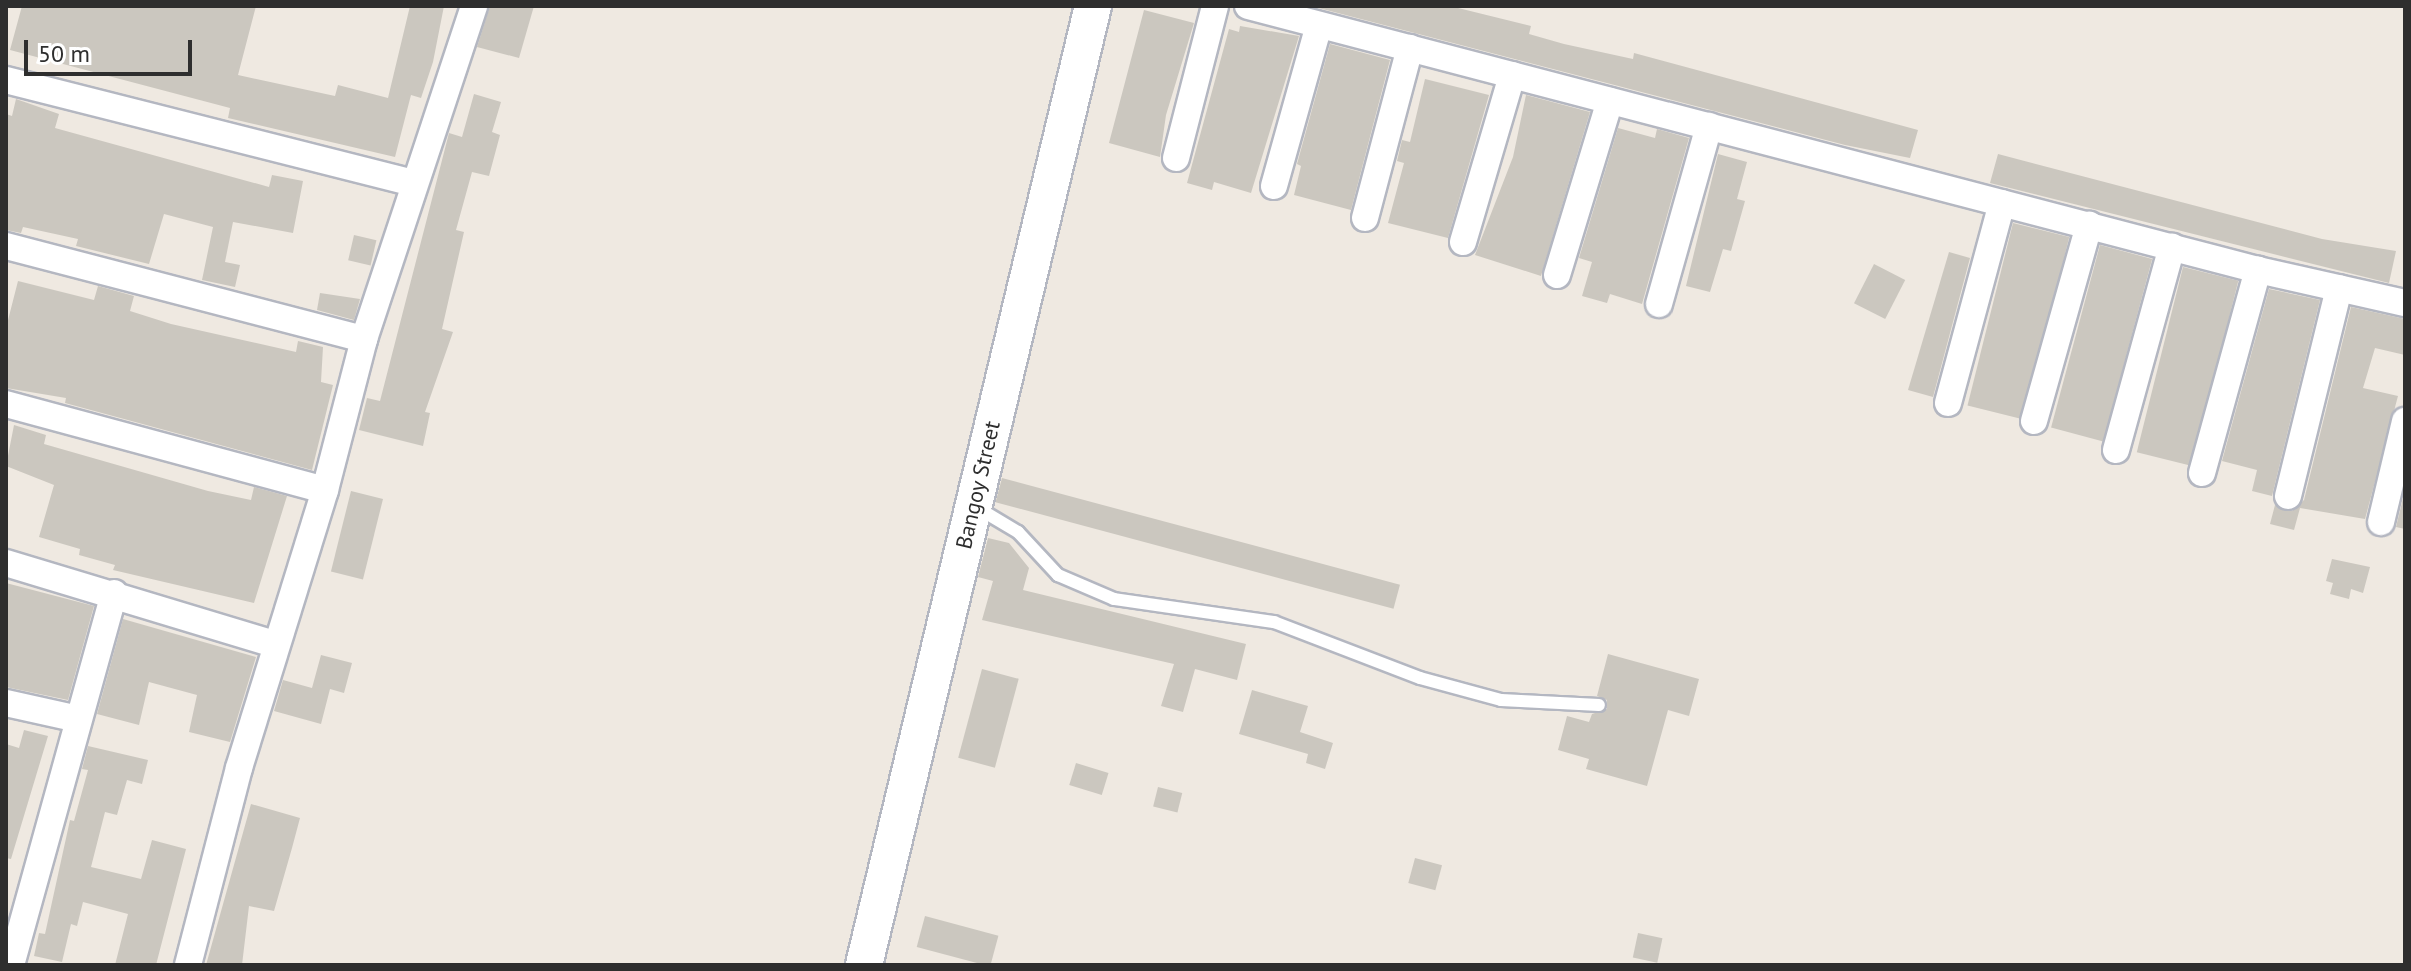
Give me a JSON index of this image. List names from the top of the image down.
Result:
{
  "streets": {
    "main road": ["Bangoy Street"]
  },
  "scale_bar": "50 m"
}
